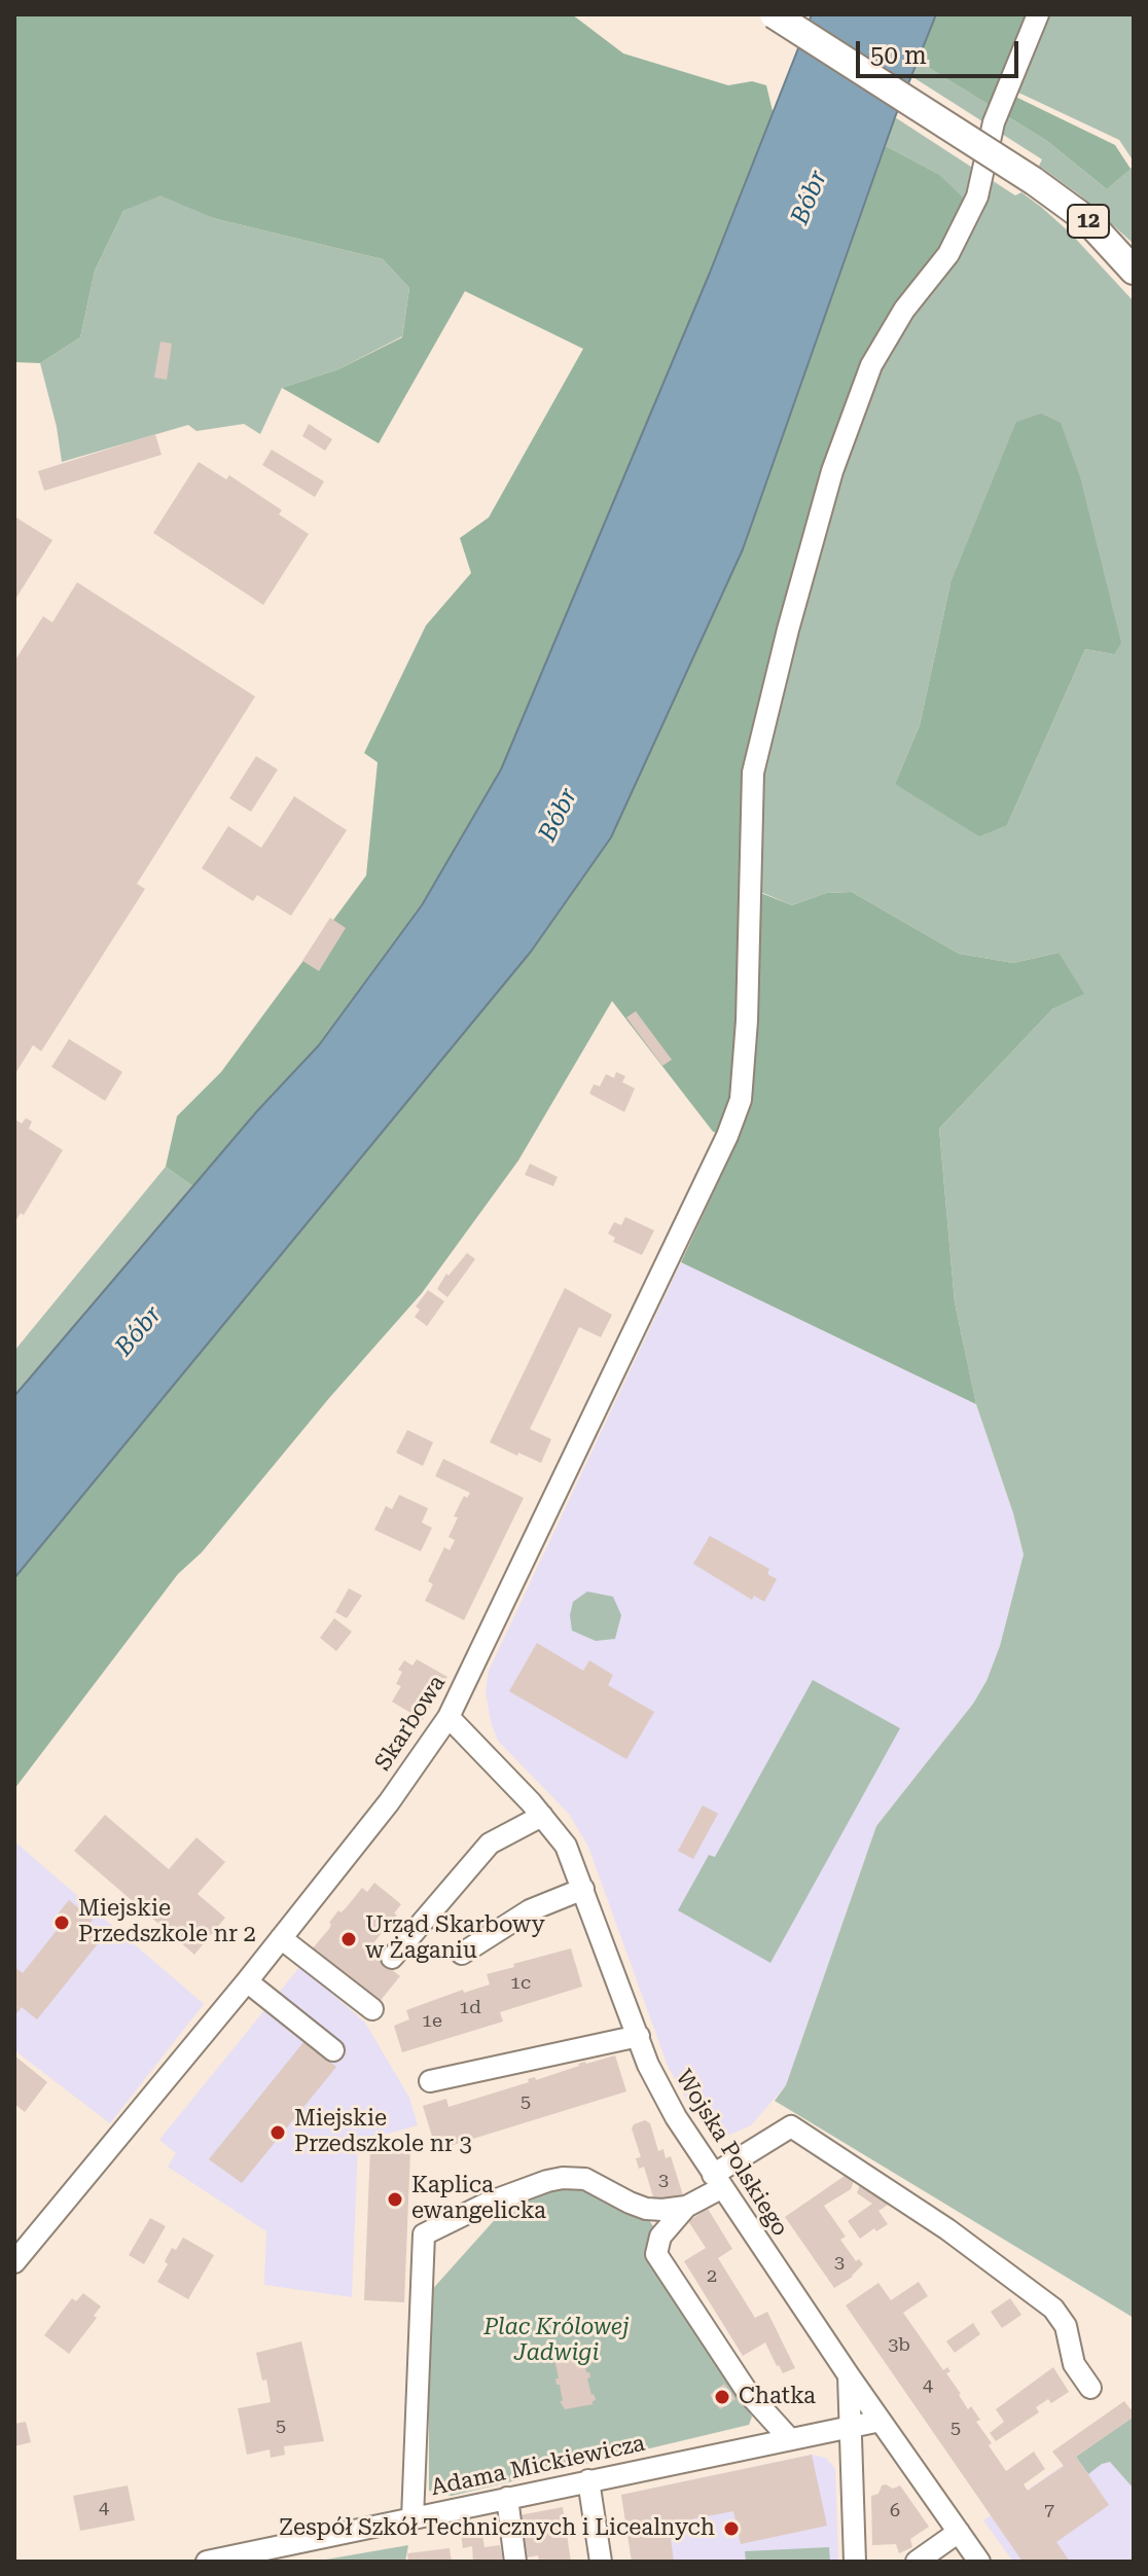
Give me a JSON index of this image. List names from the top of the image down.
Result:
{
  "streets": {
    "main road": ["12"],
    "street": ["Skarbowa", "Wojska Polskiego", "Adama Mickiewicza"]
  },
  "crossings": [
    ["Skarbowa", "Wojska Polskiego"],
    ["Wojska Polskiego", "Adama Mickiewicza"]
  ],
  "water": ["Bóbr"],
  "parks": ["Plac Królowej Jadwigi"],
  "places": [
    "Miejskie Przedszkole nr 2",
    "Urząd Skarbowy w Żaganiu",
    "Miejskie Przedszkole nr 3",
    "Kaplica ewangelicka",
    "Chatka",
    "Zespół Szkół Technicznych i Licealnych"
  ],
  "house_numbers": [
    "1c",
    "1d",
    "1e",
    "5",
    "3",
    "3",
    "2",
    "3b",
    "4",
    "5",
    "5",
    "4",
    "6",
    "7"
  ],
  "scale_bar": "50 m"
}
